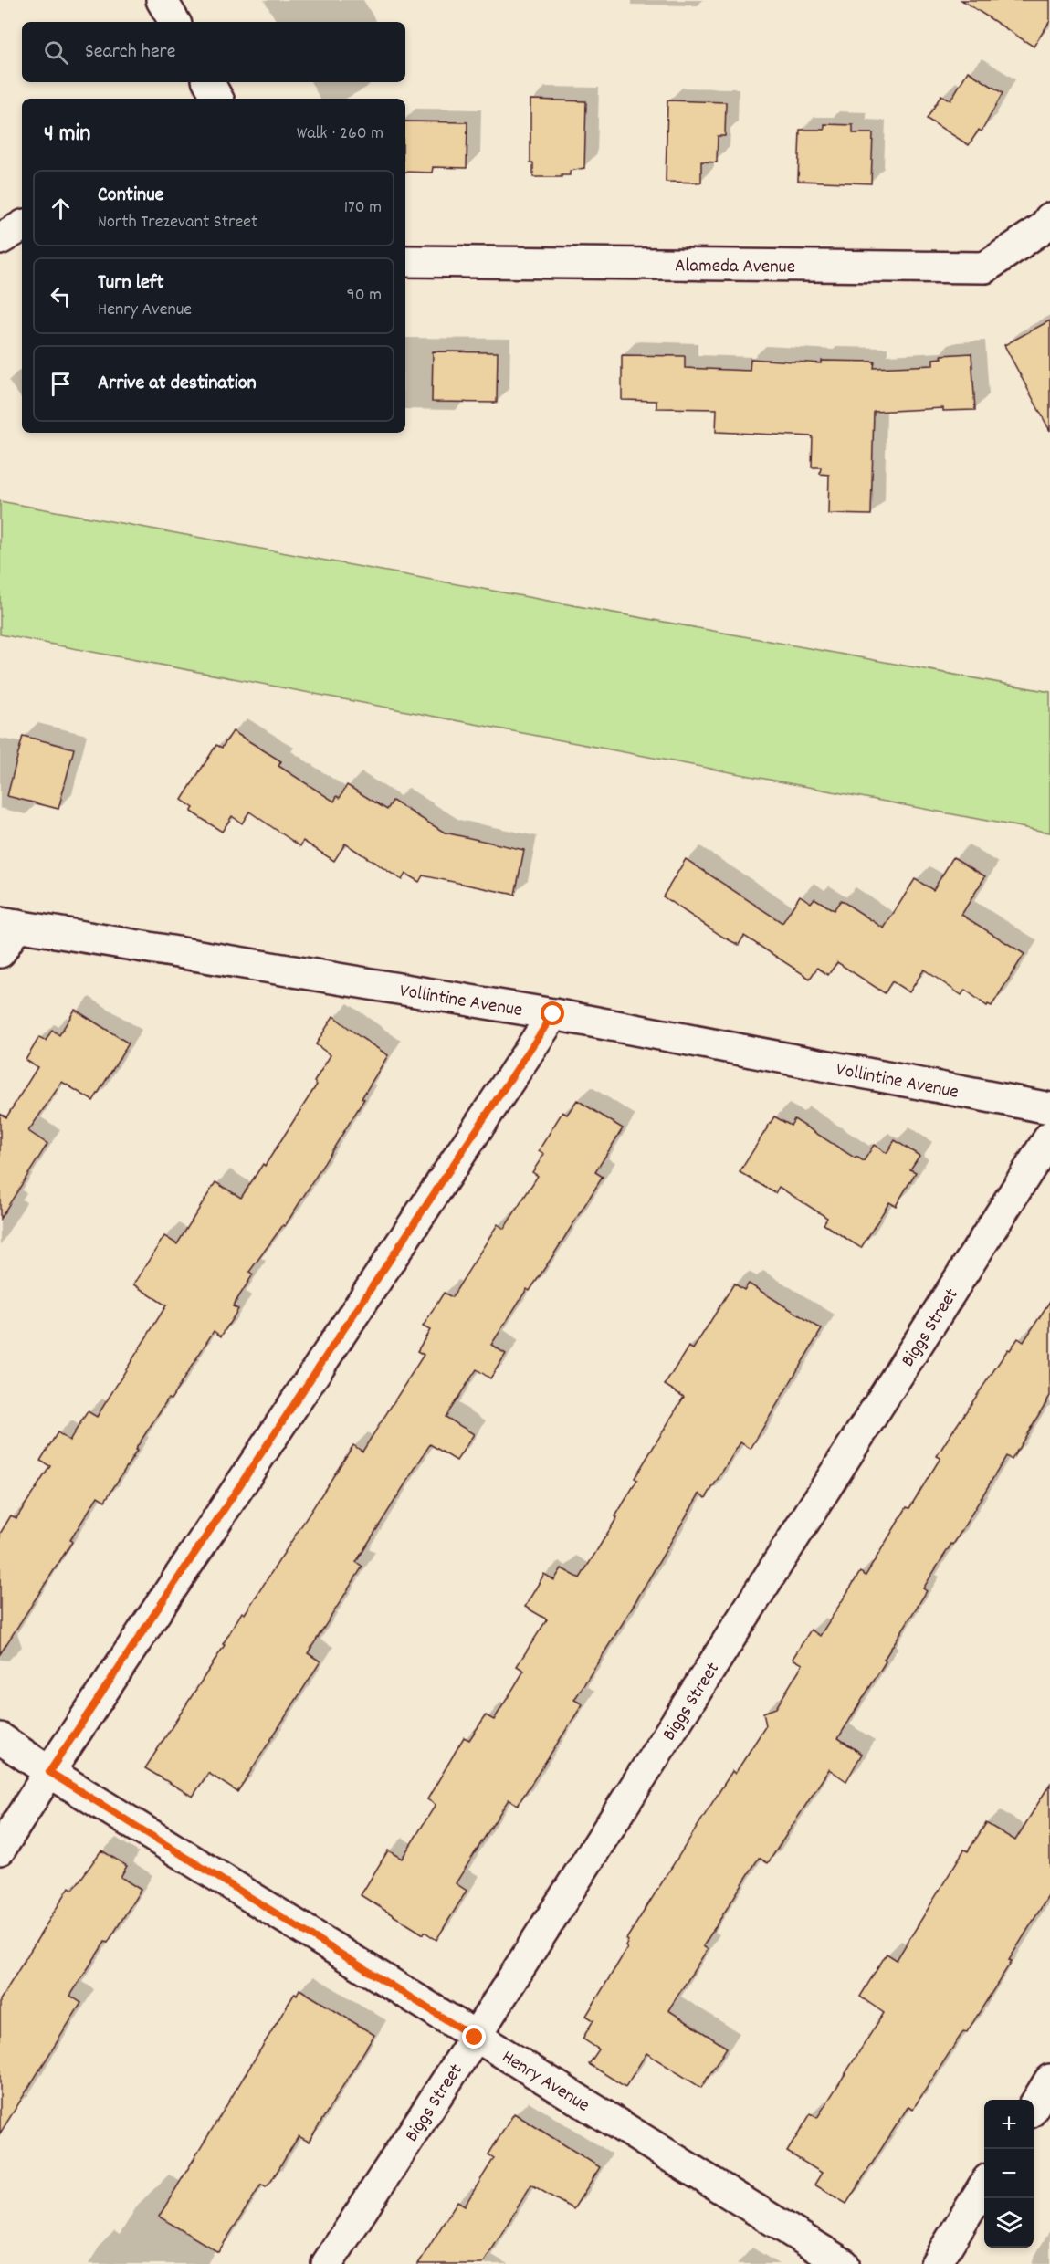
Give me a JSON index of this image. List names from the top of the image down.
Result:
{
  "streets": {
    "street": [
      "Alameda Avenue",
      "Vollintine Avenue",
      "Biggs Street",
      "Henry Avenue"
    ]
  },
  "crossings": [
    ["Biggs Street", "Henry Avenue"]
  ],
  "page": {
    "search": "Search here",
    "heading": ["4 min", "Walk · 260 m"],
    "list": [
      ["Continue", "North Trezevant Street", "170 m"],
      ["Turn left", "Henry Avenue", "90 m"],
      "Arrive at destination"
    ],
    "map_buttons": ["+", "−"]
  }
}
